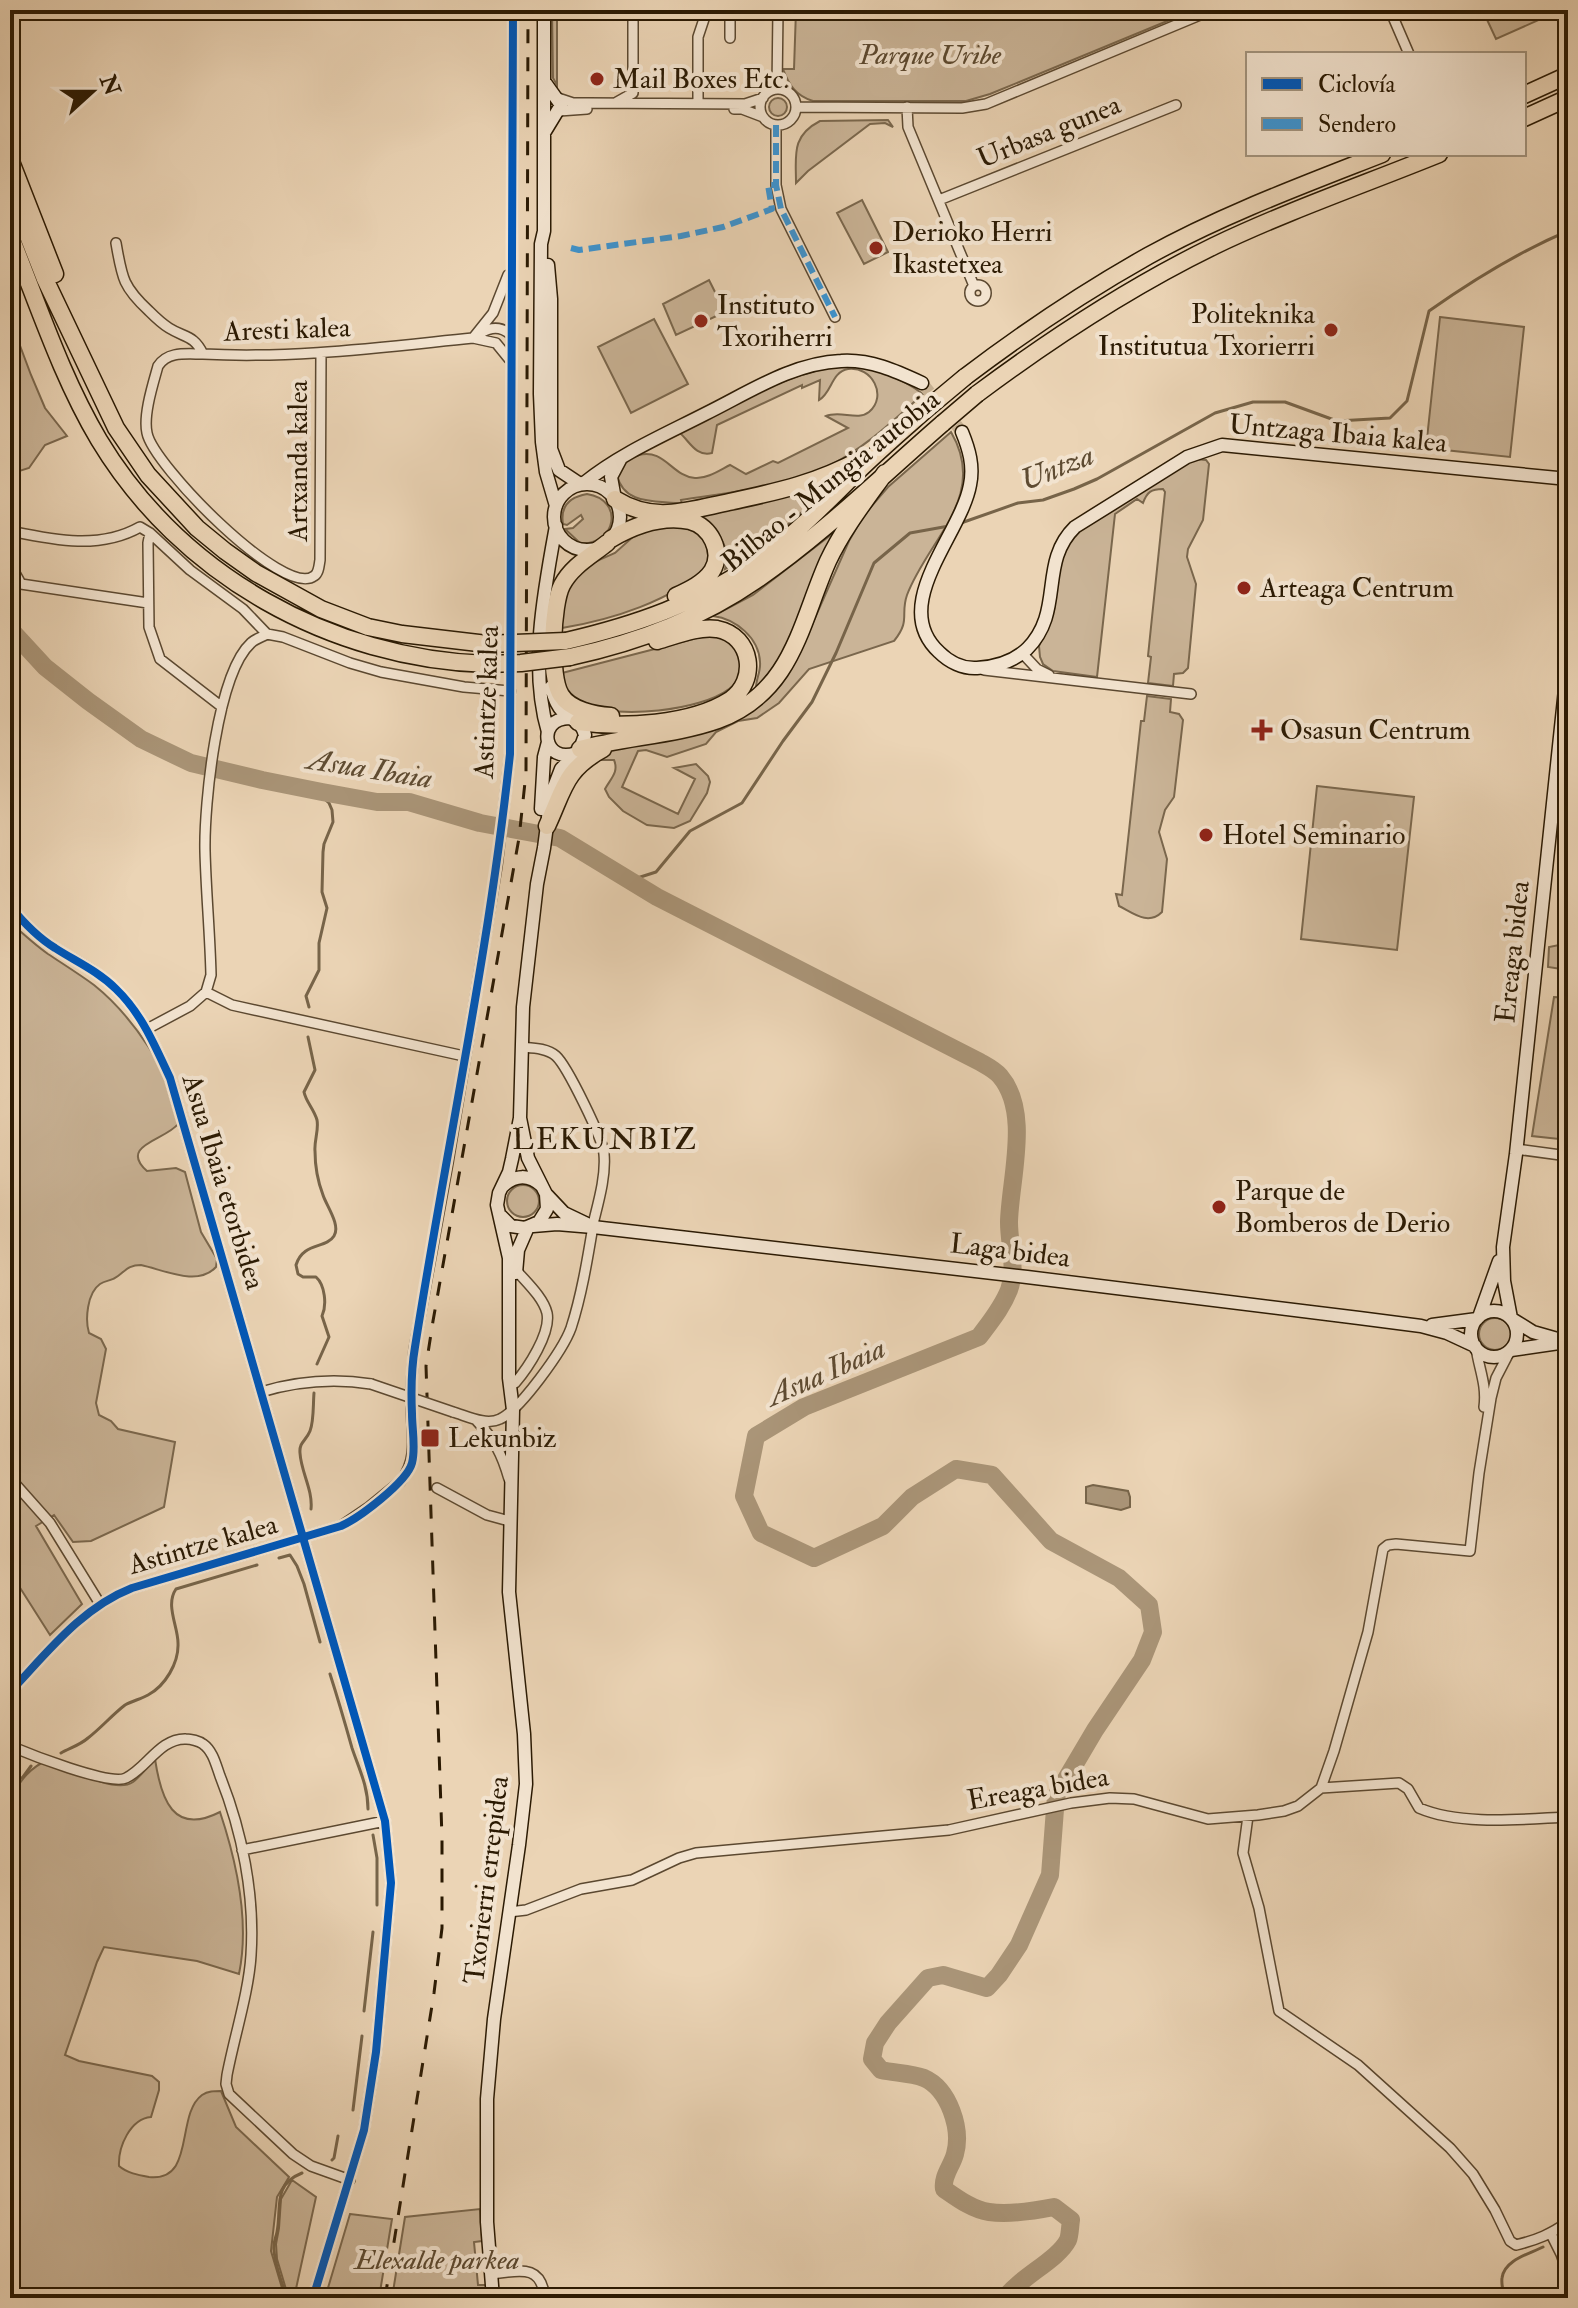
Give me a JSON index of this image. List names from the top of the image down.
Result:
{
  "streets": {
    "highway": ["Bilbao - Mungia autobia"],
    "street": [
      "Urbasa gunea",
      "Aresti kalea",
      "Untzaga Ibaia kalea",
      "Artxanda kalea",
      "Astintze kalea",
      "Ereaga bidea",
      "Asua Ibaia etorbidea",
      "Laga bidea",
      "Txorierri errepidea"
    ]
  },
  "crossings": [
    ["Aresti kalea", "Artxanda kalea"],
    ["Aresti kalea", "Astintze kalea"],
    ["Astintze kalea", "Asua Ibaia etorbidea"],
    ["Ereaga bidea", "Txorierri errepidea"],
    ["Laga bidea", "Txorierri errepidea"]
  ],
  "districts": ["LEKUNBIZ"],
  "water": ["Untza", "Asua Ibaia"],
  "parks": ["Parque Uribe", "Elexalde parkea"],
  "places": {
    "other": [
      "Mail Boxes Etc.",
      "Derioko Herri Ikastetxea",
      "Instituto Txoriherri",
      "Politeknika Institutua Txorierri",
      "Arteaga Centrum",
      "Hotel Seminario",
      "Parque de Bomberos de Derio"
    ],
    "health": ["Osasun Centrum"],
    "transit": ["Lekunbiz"]
  },
  "legend": ["Ciclovía", "Sendero"],
  "north": "right"
}
